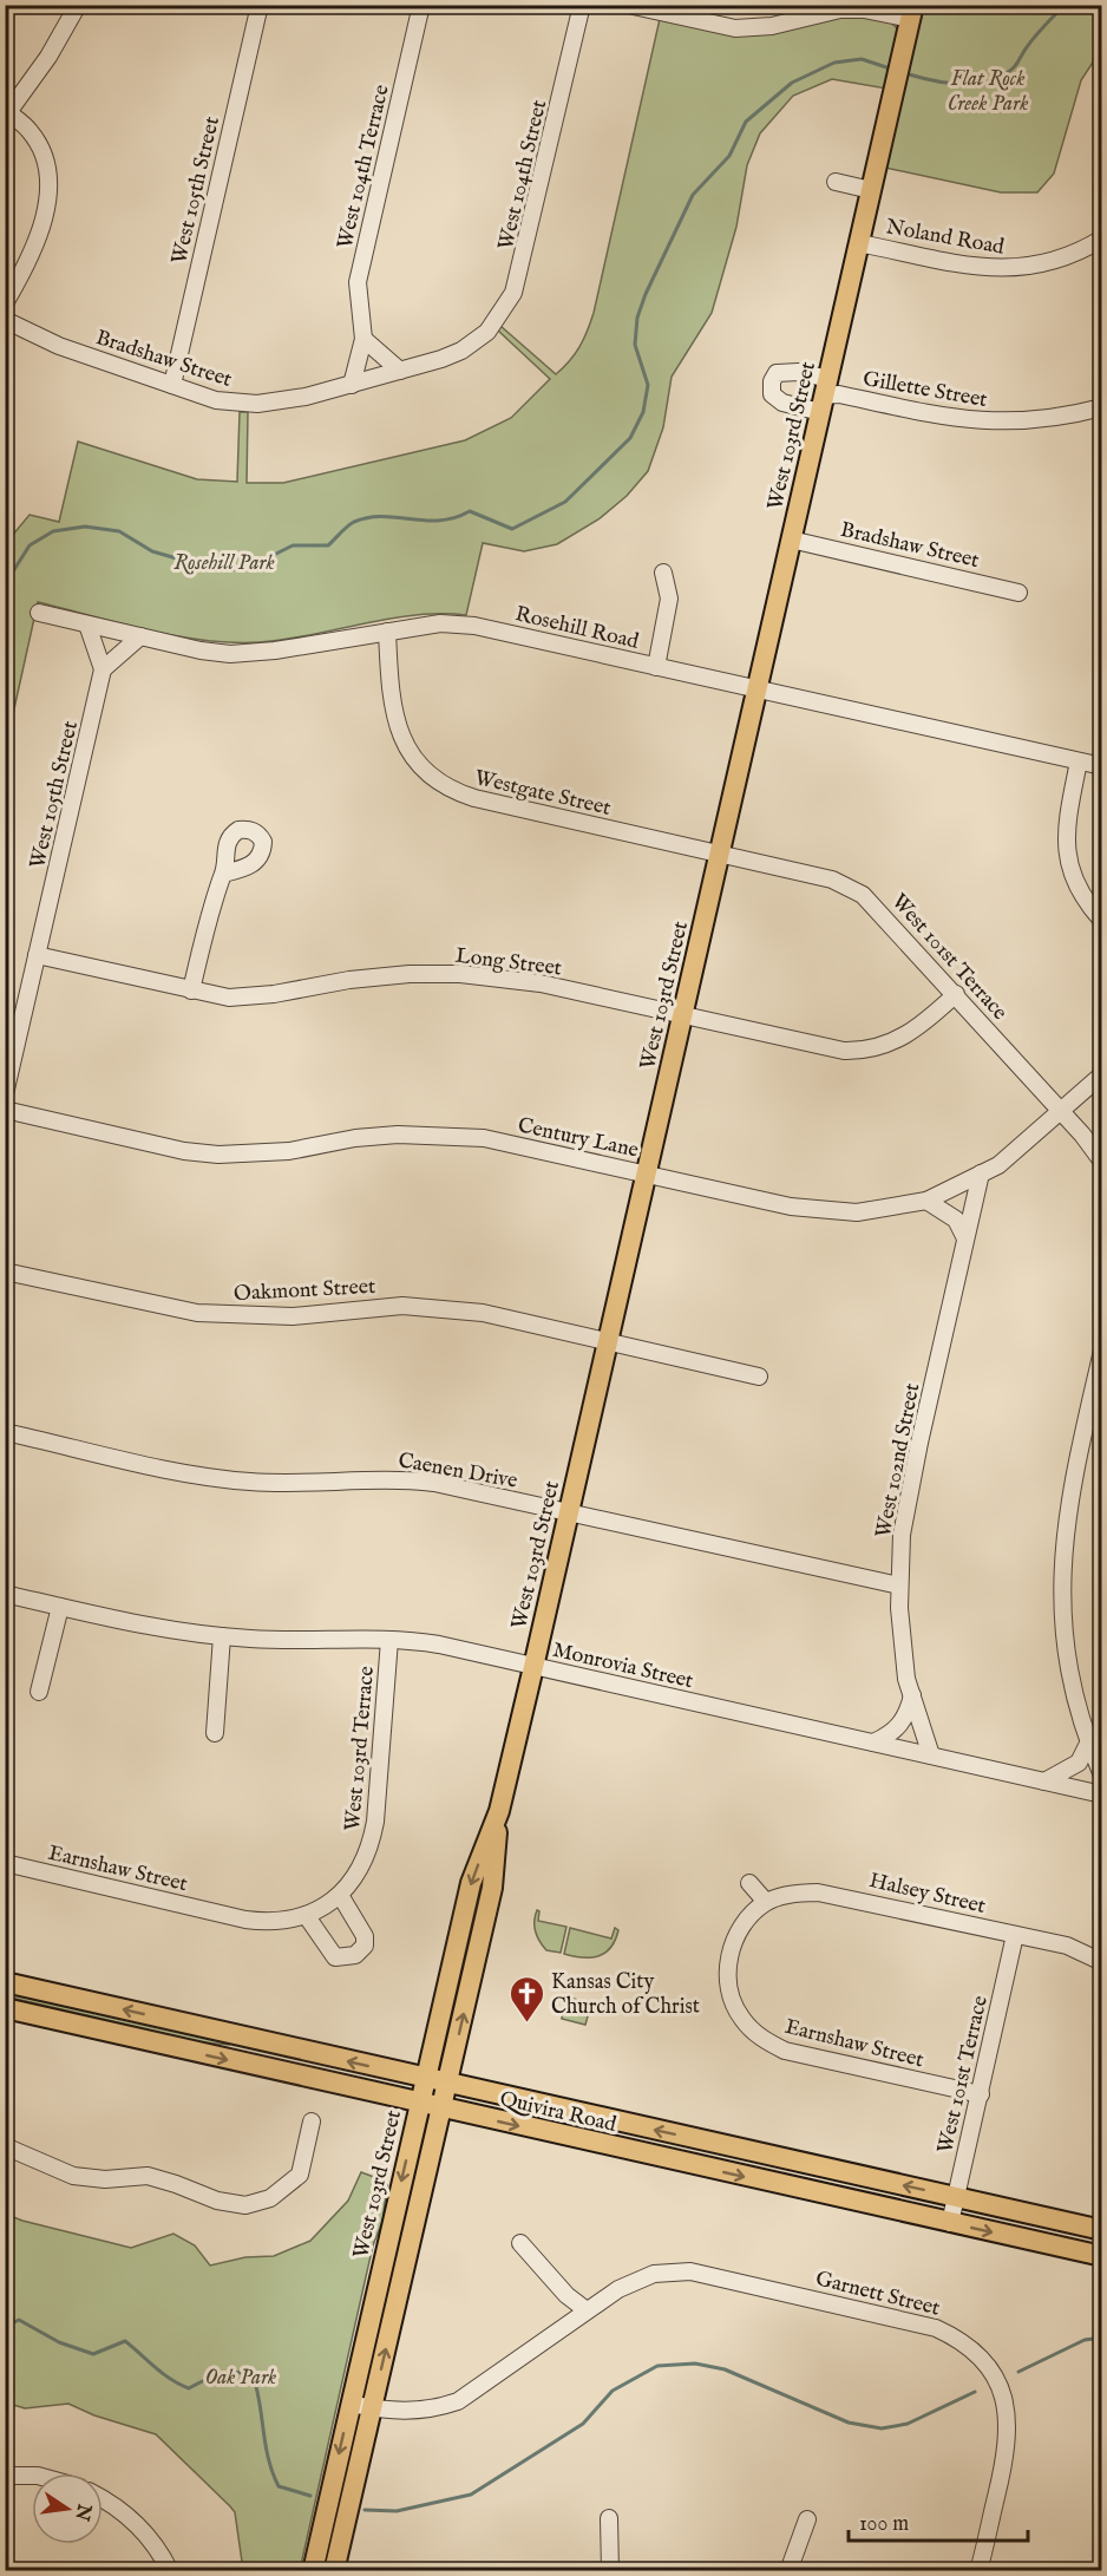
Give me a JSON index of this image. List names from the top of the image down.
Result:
{
  "streets": {
    "main road": ["West 103rd Street", "Quivira Road"],
    "street": [
      "West 104th Terrace",
      "West 104th Street",
      "West 105th Street",
      "Noland Road",
      "Bradshaw Street",
      "Gillette Street",
      "Rosehill Road",
      "Westgate Street",
      "West 101st Terrace",
      "Long Street",
      "Century Lane",
      "Oakmont Street",
      "West 102nd Street",
      "Caenen Drive",
      "Monrovia Street",
      "West 103rd Terrace",
      "Earnshaw Street",
      "Halsey Street",
      "Garnett Street"
    ]
  },
  "crossings": [
    ["West 104th Terrace", "Bradshaw Street"],
    ["West 104th Street", "Bradshaw Street"],
    ["West 105th Street", "Bradshaw Street"],
    ["West 105th Street", "Long Street"],
    ["Noland Road", "West 103rd Street"],
    ["Bradshaw Street", "West 103rd Street"],
    ["Gillette Street", "West 103rd Street"],
    ["West 103rd Street", "Rosehill Road"],
    ["West 103rd Street", "Westgate Street"],
    ["West 103rd Street", "West 101st Terrace"],
    ["West 103rd Street", "Long Street"],
    ["West 103rd Street", "Century Lane"],
    ["West 103rd Street", "Oakmont Street"],
    ["West 103rd Street", "Caenen Drive"],
    ["West 103rd Street", "Monrovia Street"],
    ["West 103rd Street", "Quivira Road"],
    ["West 103rd Street", "Garnett Street"],
    ["Rosehill Road", "Westgate Street"],
    ["Westgate Street", "West 101st Terrace"],
    ["West 101st Terrace", "Long Street"],
    ["West 101st Terrace", "Century Lane"],
    ["West 101st Terrace", "Earnshaw Street"],
    ["West 101st Terrace", "Halsey Street"],
    ["West 101st Terrace", "Quivira Road"],
    ["Century Lane", "West 102nd Street"],
    ["West 102nd Street", "Caenen Drive"],
    ["West 102nd Street", "Monrovia Street"],
    ["Monrovia Street", "West 103rd Terrace"],
    ["West 103rd Terrace", "Earnshaw Street"],
    ["Earnshaw Street", "Halsey Street"]
  ],
  "parks": ["Flat Rock Creek Park", "Rosehill Park", "Oak Park"],
  "places": {
    "church": ["Kansas City Church of Christ"]
  },
  "scale_bar": "100 m",
  "north": "right"
}
